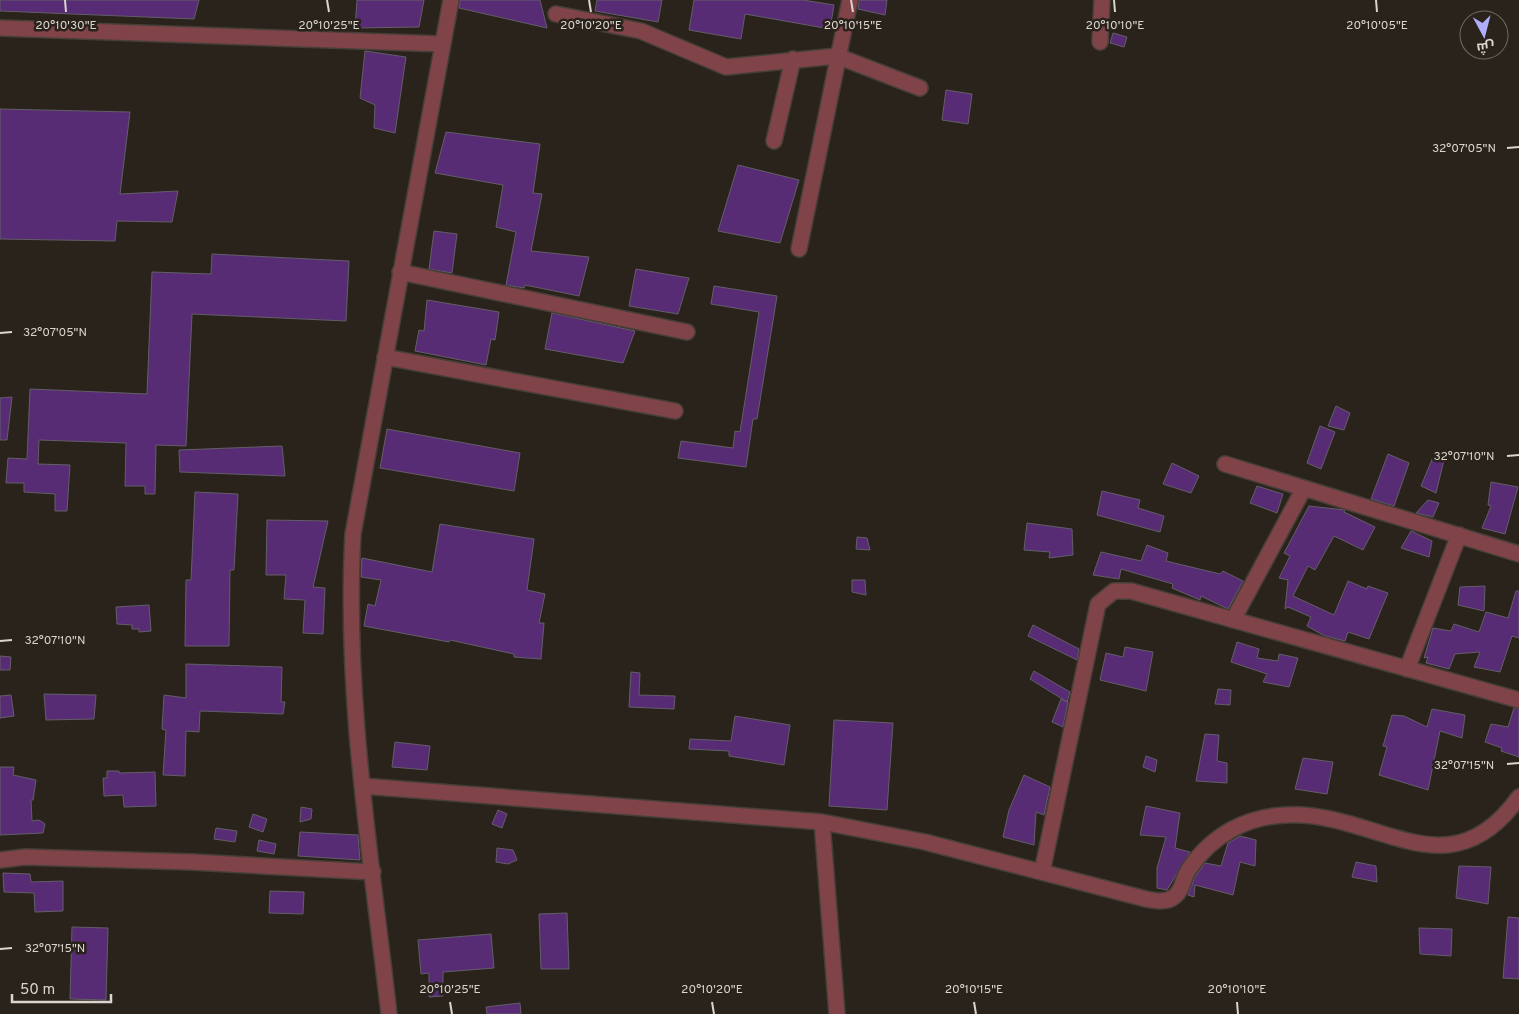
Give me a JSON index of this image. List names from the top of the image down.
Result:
{
  "scale_bar": "50 m",
  "north": "bottom",
  "coordinates": [
    "20°10'30\"E",
    "20°10'25\"E",
    "20°10'20\"E",
    "20°10'15\"E",
    "20°10'10\"E",
    "20°10'05\"E",
    "32°07'05\"N",
    "32°07'10\"N",
    "32°07'15\"N"
  ]
}
